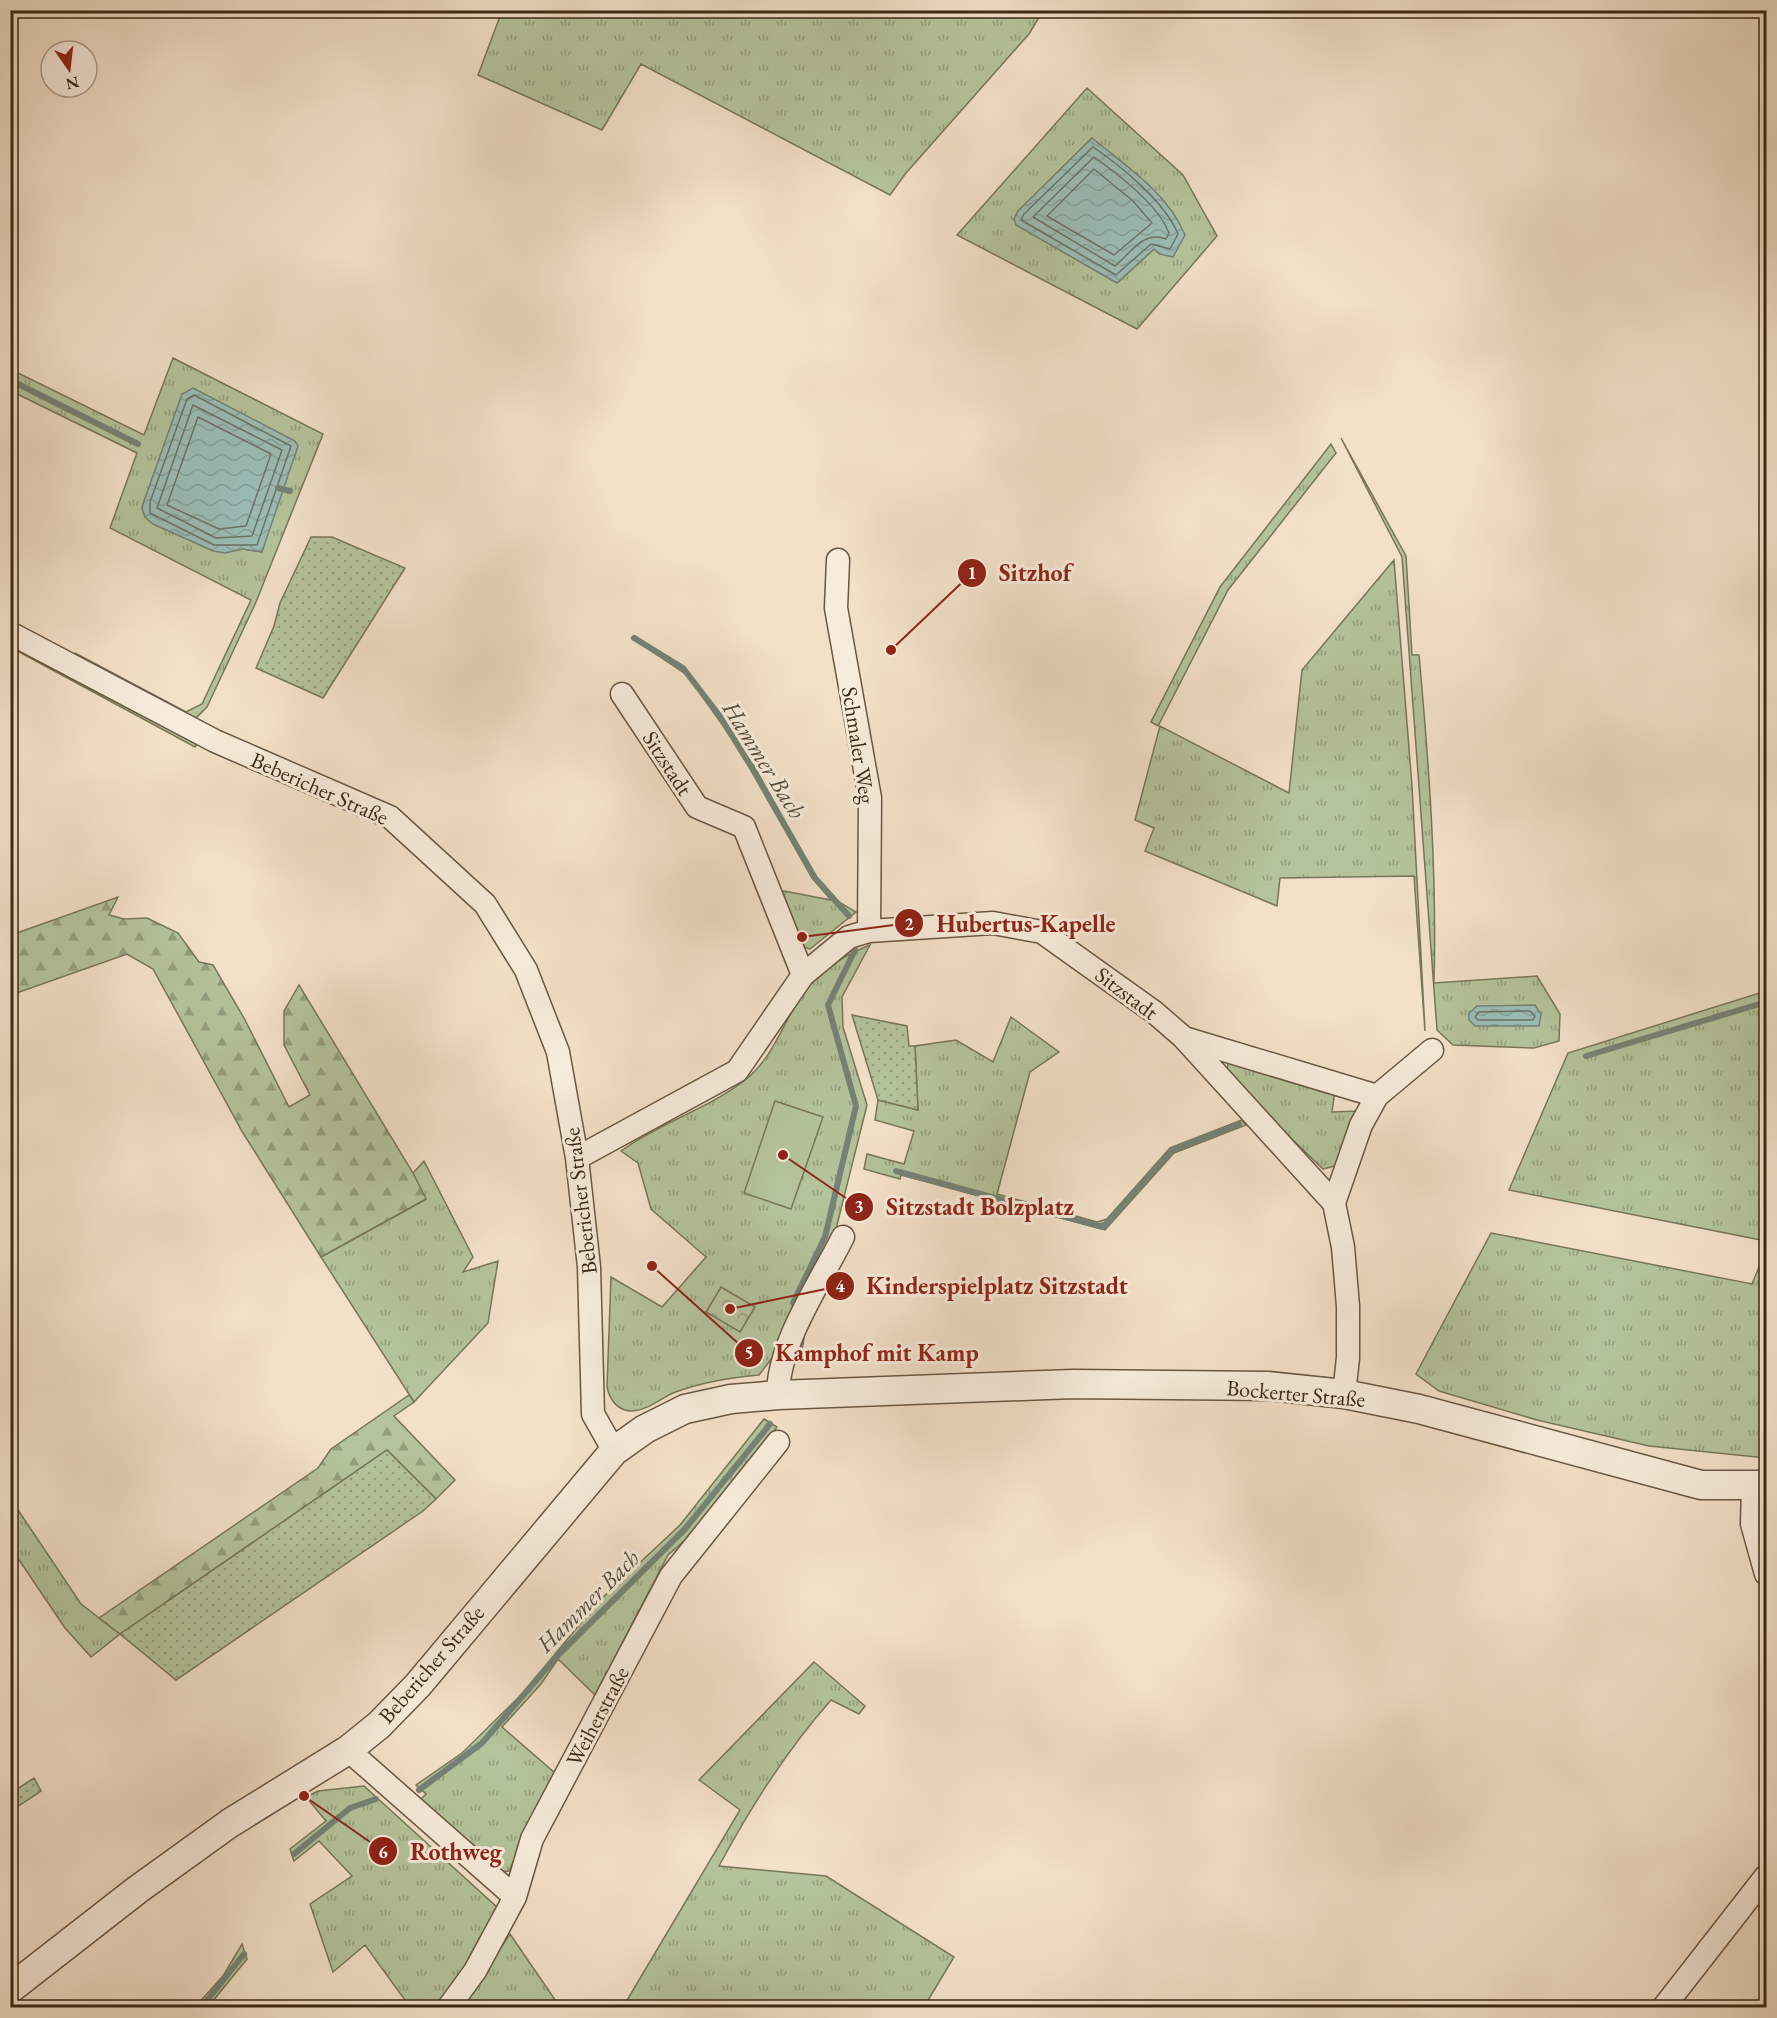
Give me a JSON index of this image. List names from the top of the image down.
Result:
{
  "streets": {
    "street": [
      "Schmaler Weg",
      "Sitzstadt",
      "Bebericher Straße",
      "Bockerter Straße",
      "Weiherstraße"
    ]
  },
  "crossings": [
    ["Schmaler Weg", "Sitzstadt"],
    ["Sitzstadt", "Bebericher Straße"],
    ["Bebericher Straße", "Bockerter Straße"]
  ],
  "water": ["Hammer Bach"],
  "places": [
    "Sitzhof",
    "Hubertus-Kapelle",
    "Sitzstadt Bolzplatz",
    "Kamphof mit Kamp",
    "Kinderspielplatz Sitzstadt",
    "Rothweg"
  ],
  "north": "bottom"
}
